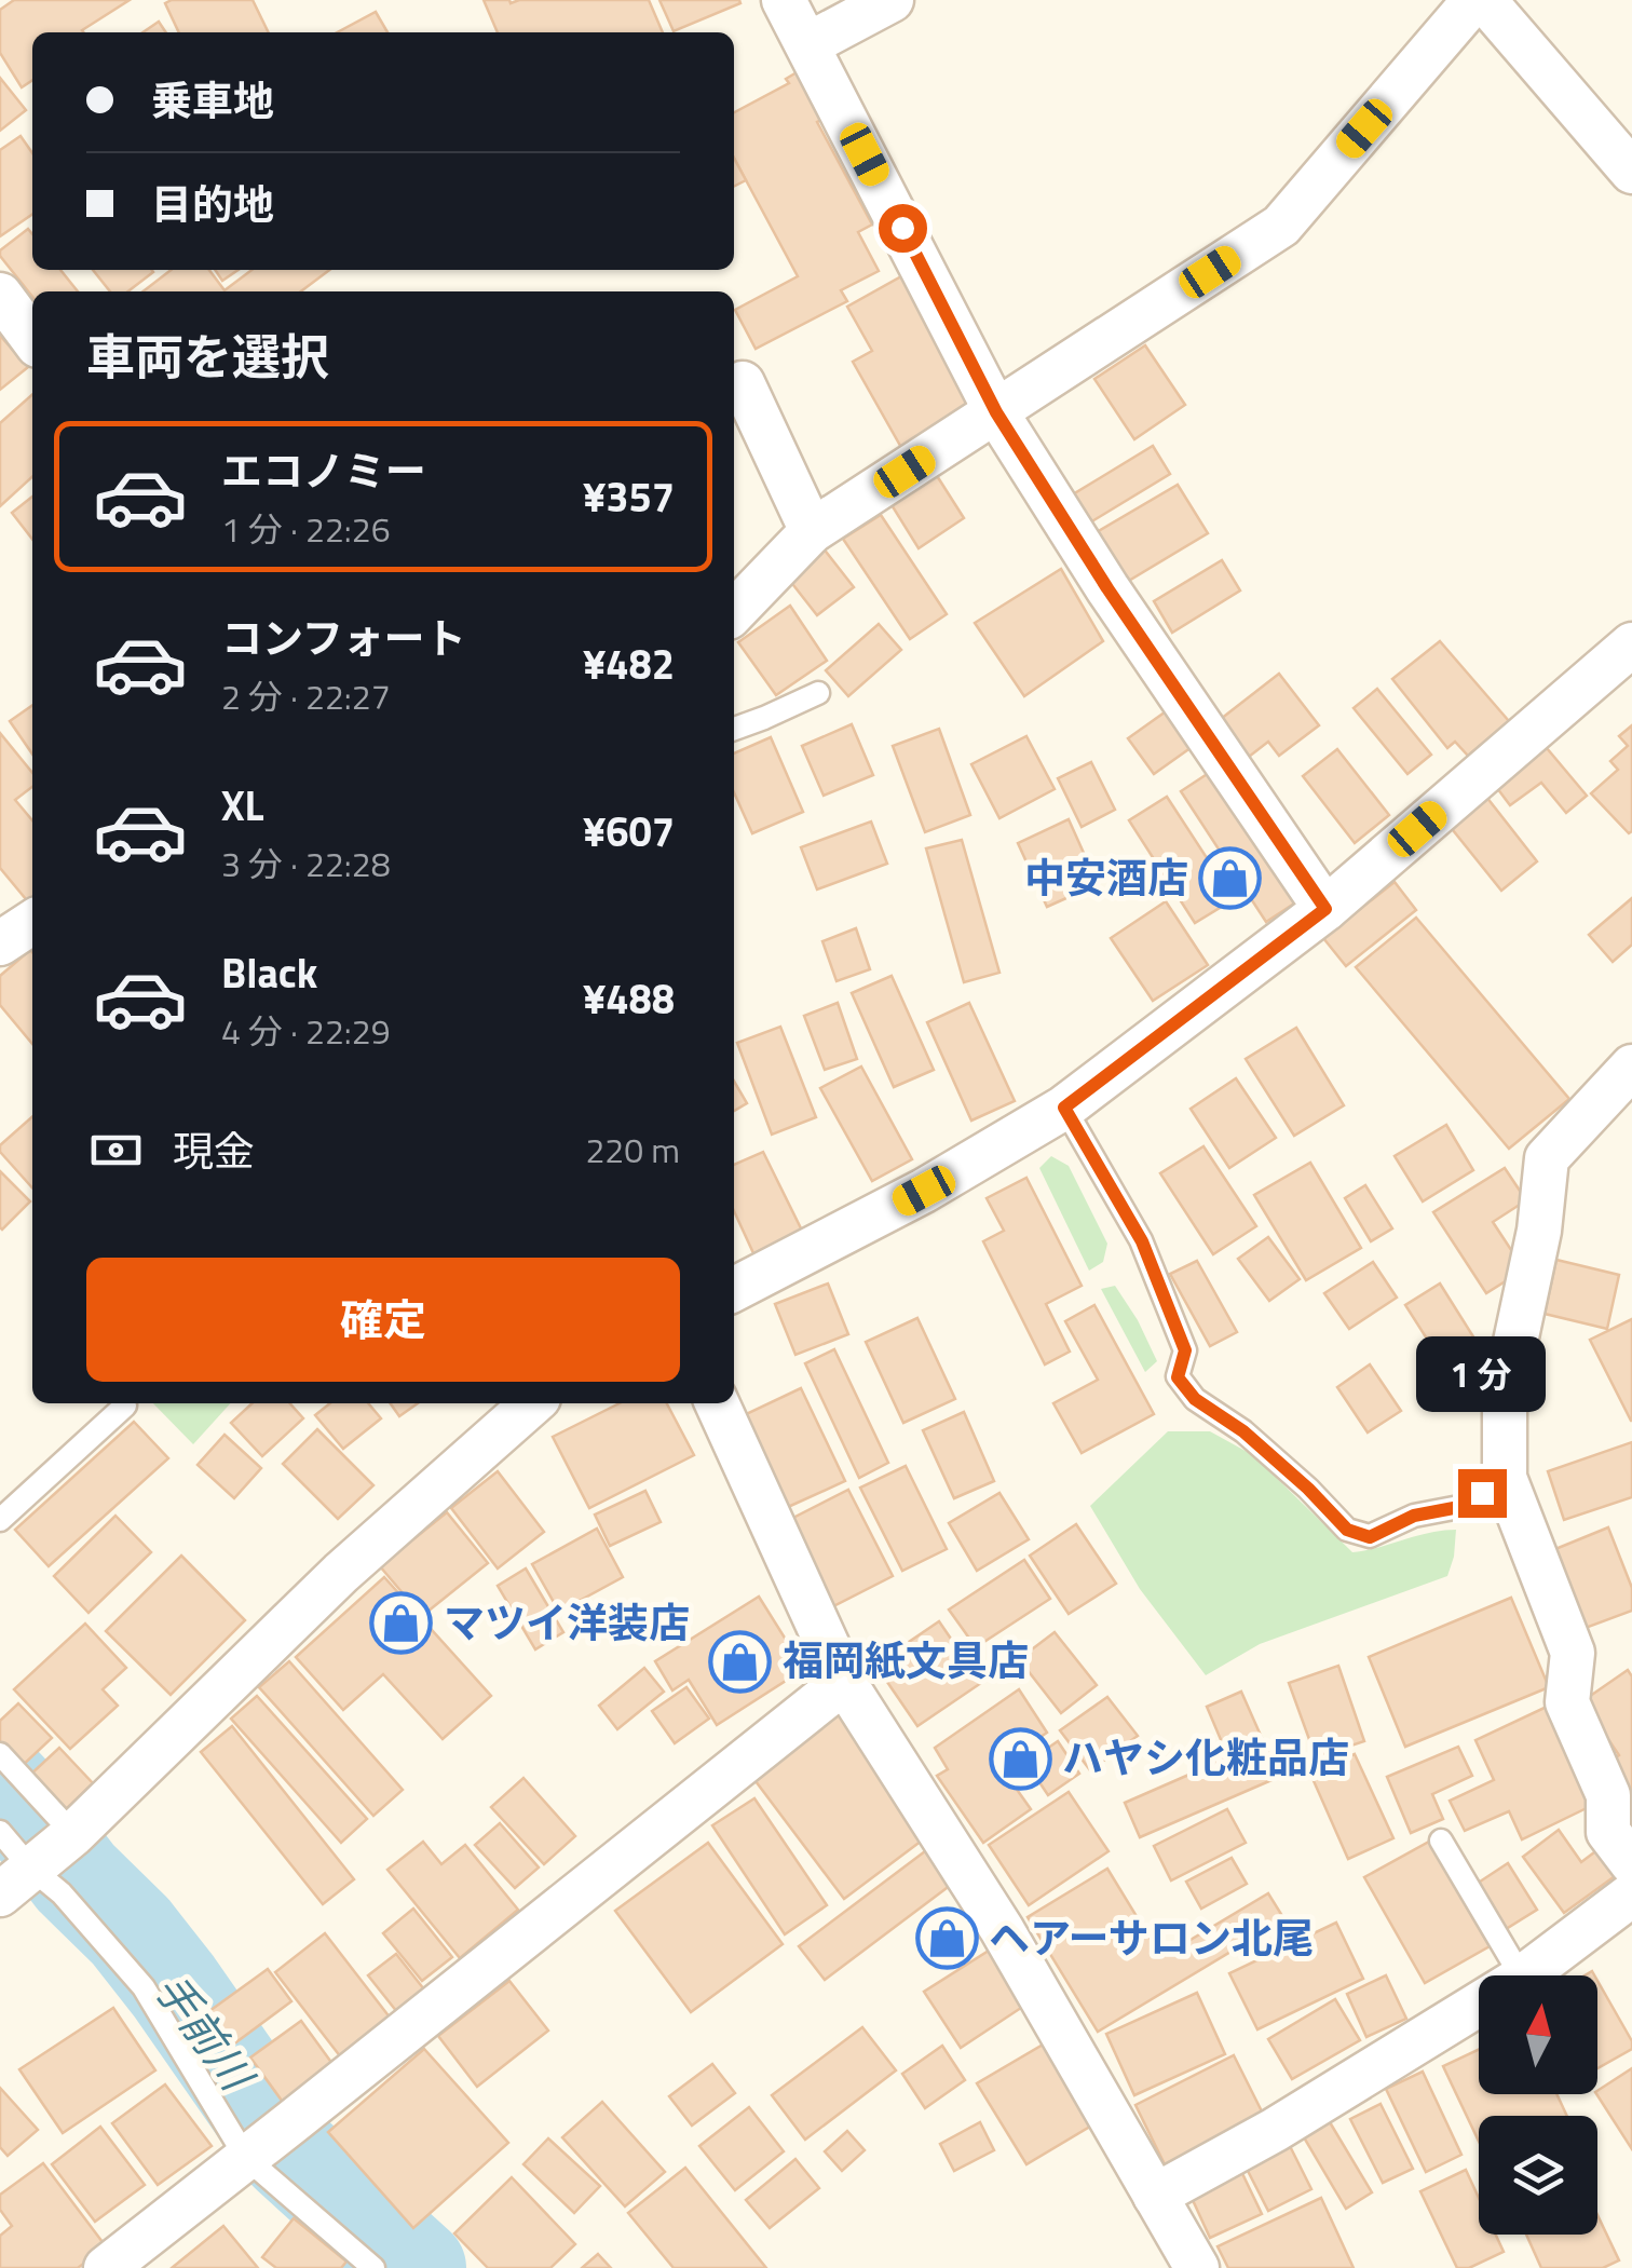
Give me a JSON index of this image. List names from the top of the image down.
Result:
{
  "water": ["手前川"],
  "places": {
    "shop": [
      "中安酒店",
      "マツイ洋装店",
      "福岡紙文具店",
      "ハヤシ化粧品店",
      "ヘアーサロン北尾"
    ]
  },
  "north": "top",
  "page": {
    "banner": ["乗車地", "目的地"],
    "heading": "車両を選択",
    "list": [
      {
        "name": "エコノミー",
        "note": "1 分 · 22:26",
        "value": "¥357"
      },
      {
        "name": "コンフォート",
        "note": "2 分 · 22:27",
        "value": "¥482"
      },
      {
        "name": "XL",
        "note": "3 分 · 22:28",
        "value": "¥607"
      },
      {
        "name": "Black",
        "note": "4 分 · 22:29",
        "value": "¥488"
      }
    ],
    "pay": ["現金", "220 m"],
    "buttons": "確定",
    "bubble": "1 分"
  }
}
